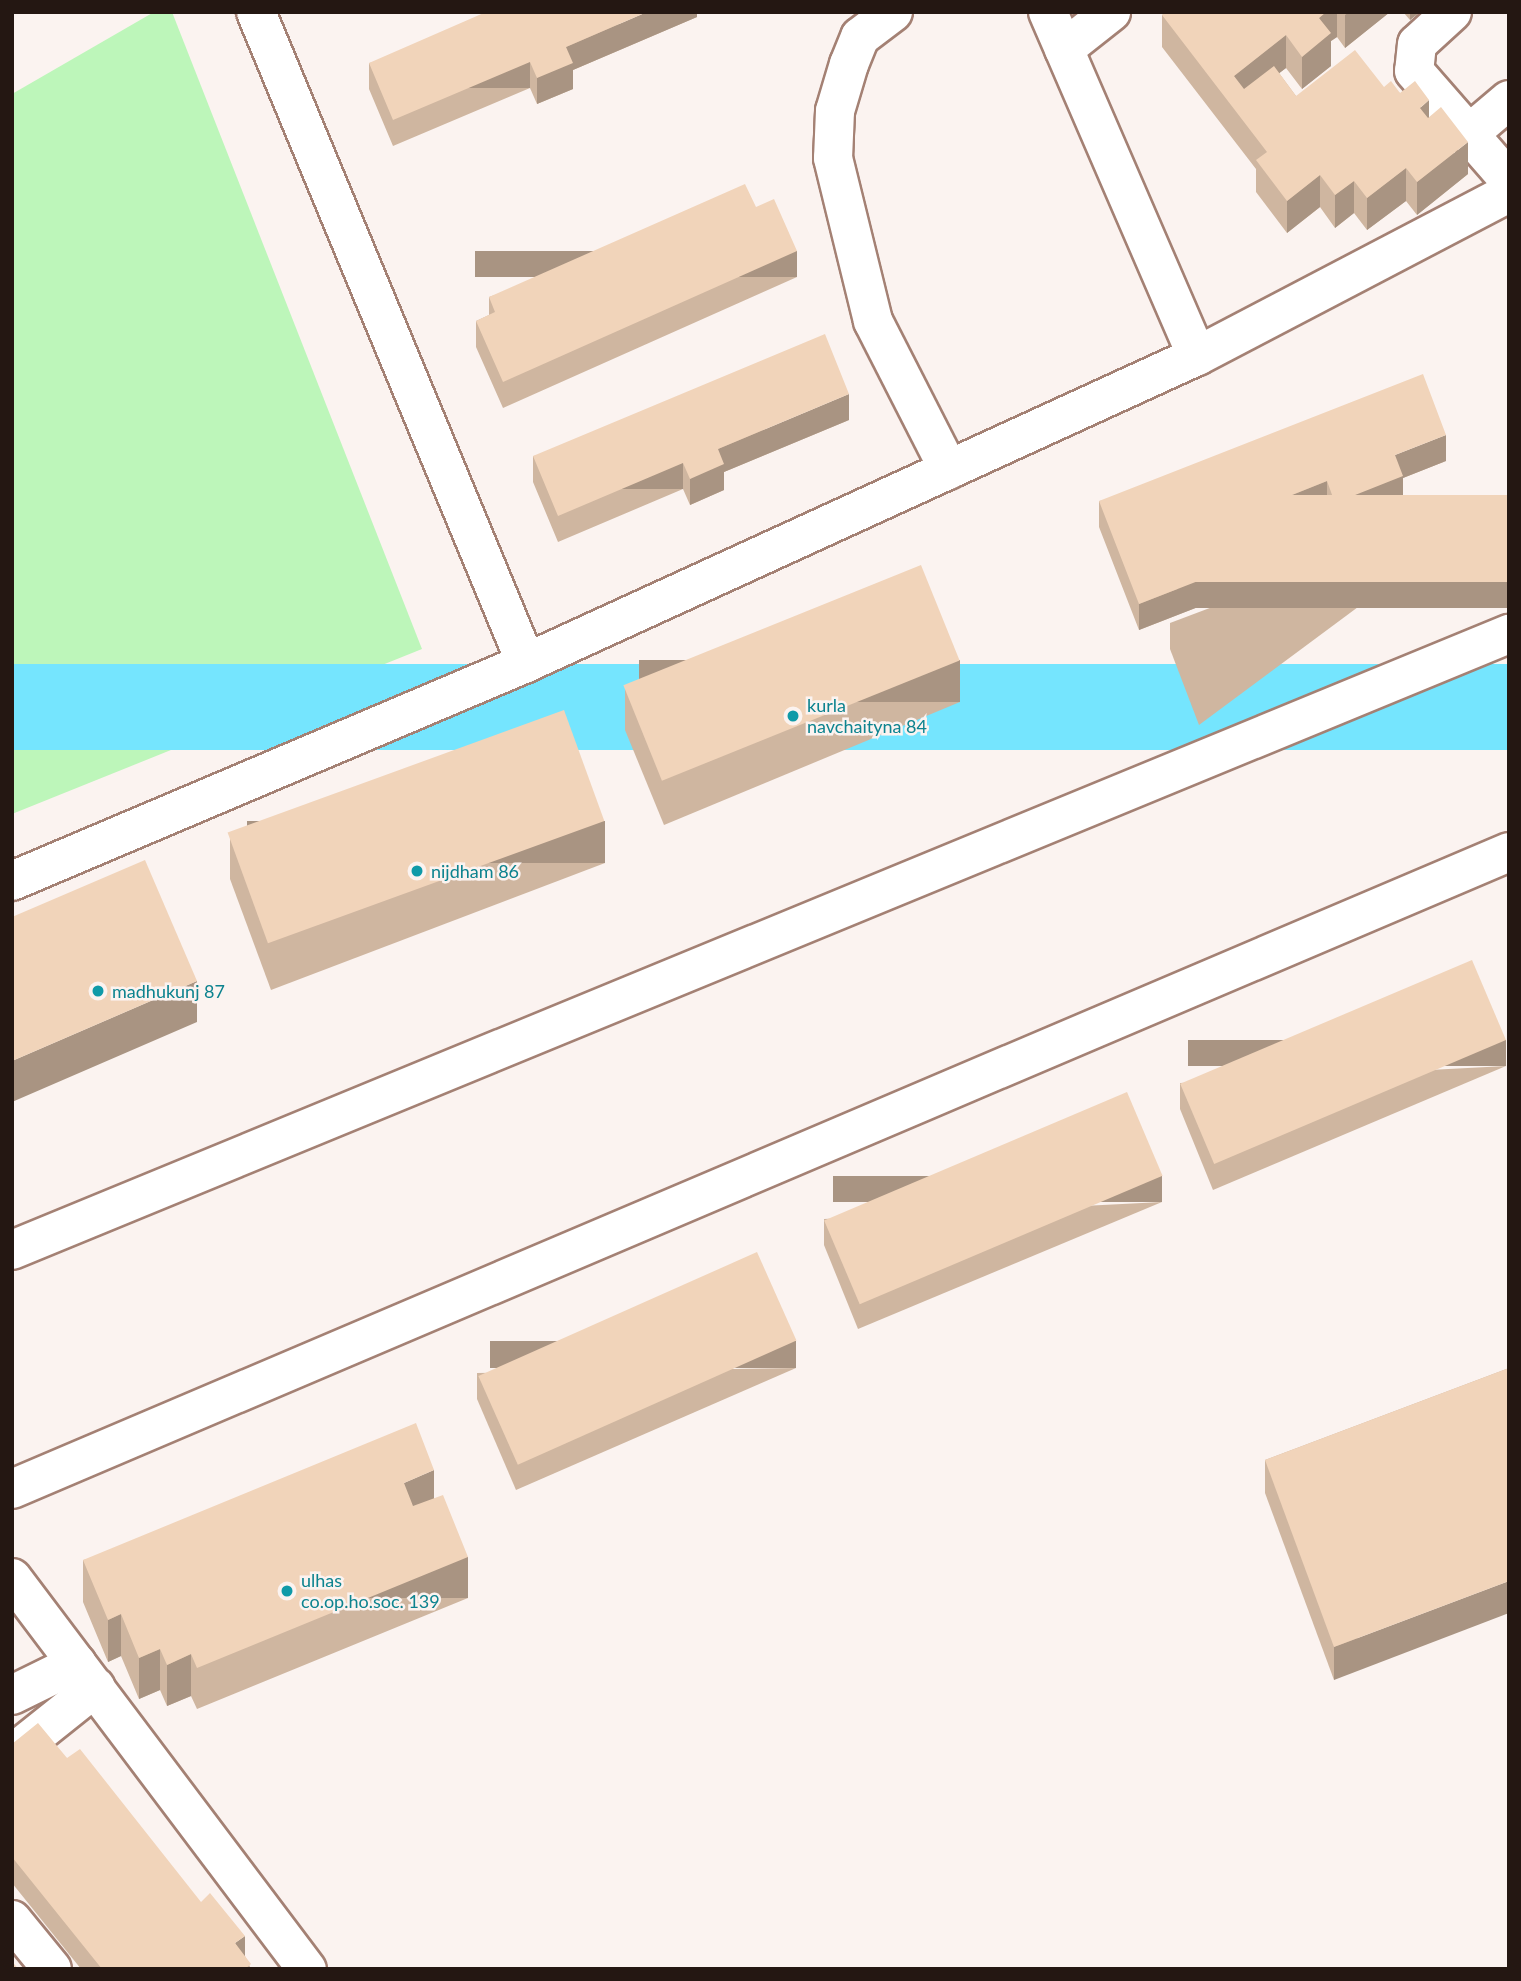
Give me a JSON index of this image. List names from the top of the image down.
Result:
{
  "places": [
    "kurla navchaityna 84",
    "nijdham 86",
    "madhukunj 87",
    "ulhas co.op.ho.soc. 139"
  ]
}
